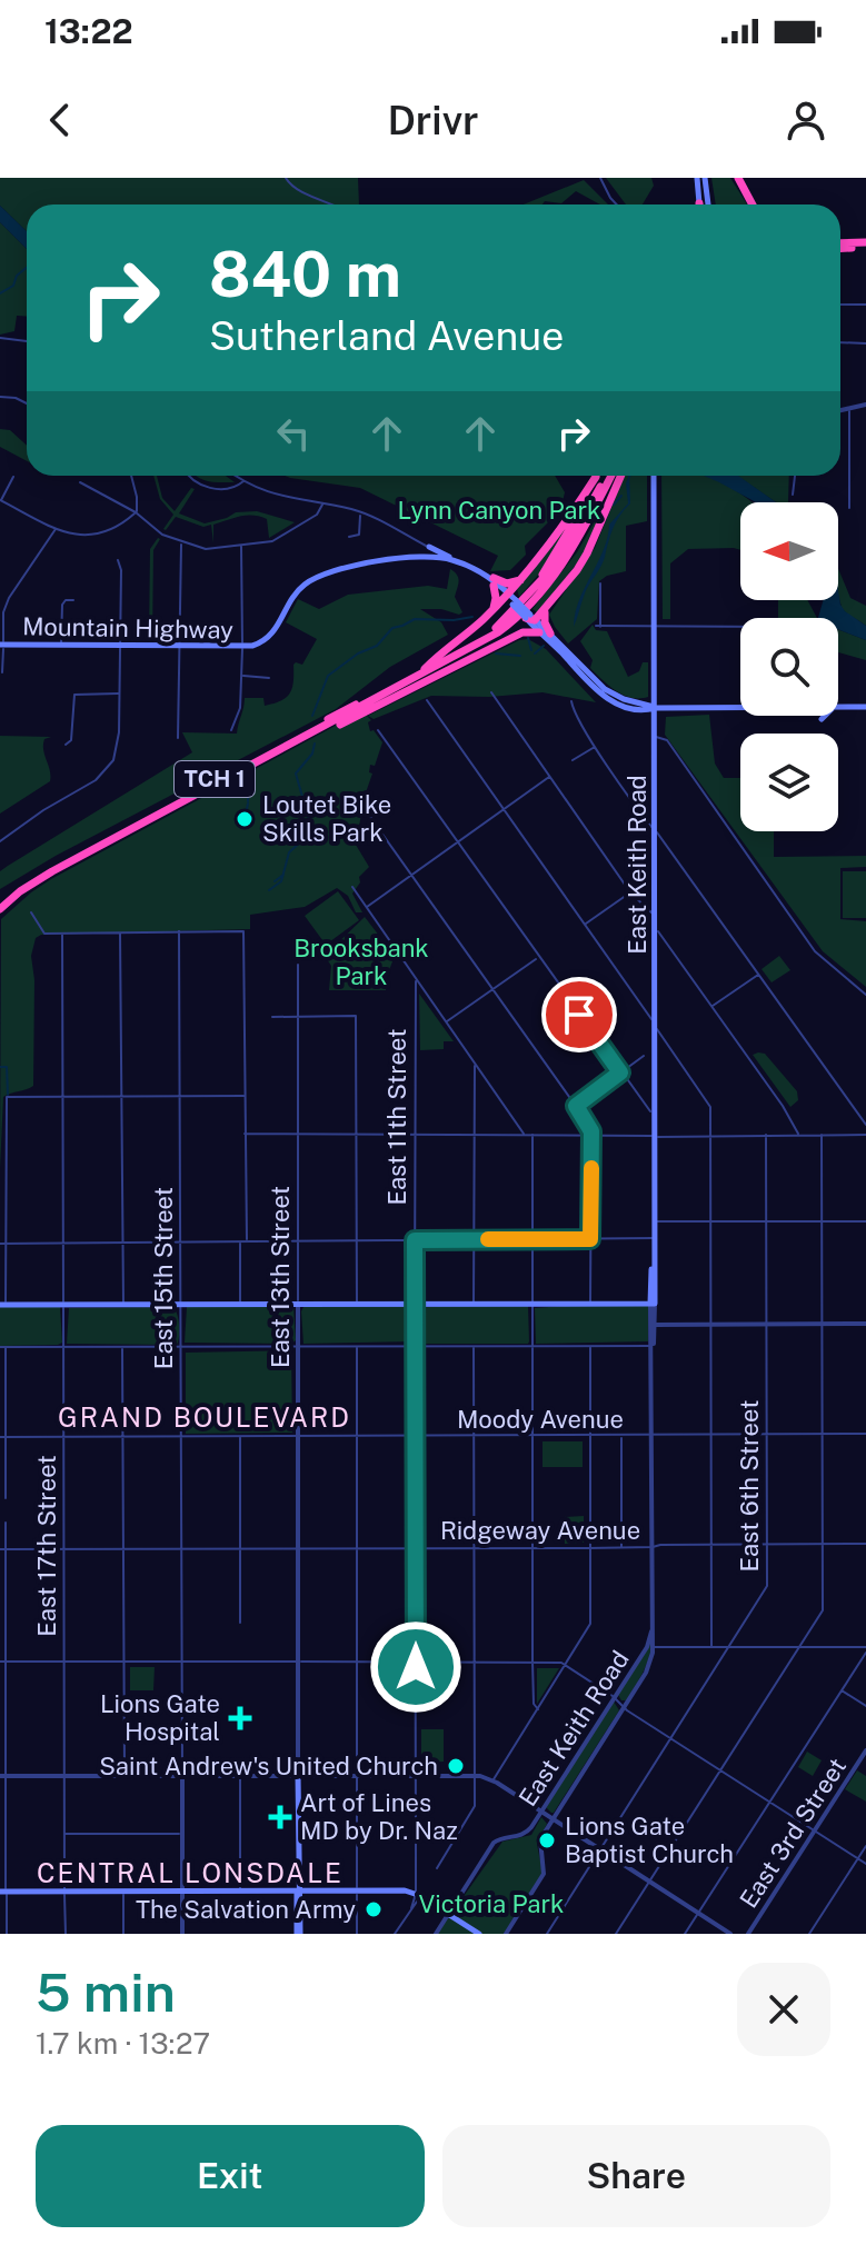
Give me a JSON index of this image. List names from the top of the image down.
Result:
{
  "streets": {
    "highway": ["TCH 1"],
    "main road": ["Mountain Highway", "East Keith Road", "East 13th Street"],
    "street": [
      "East 11th Street",
      "East 15th Street",
      "Moody Avenue",
      "East 6th Street",
      "Ridgeway Avenue",
      "East 17th Street",
      "East 3rd Street"
    ]
  },
  "crossings": [
    ["Mountain Highway", "East Keith Road"],
    ["East Keith Road", "Moody Avenue"],
    ["East Keith Road", "Ridgeway Avenue"],
    ["East 11th Street", "Moody Avenue"],
    ["East 11th Street", "Ridgeway Avenue"],
    ["East 13th Street", "Moody Avenue"],
    ["East 13th Street", "Ridgeway Avenue"],
    ["East 15th Street", "Moody Avenue"],
    ["East 15th Street", "Ridgeway Avenue"],
    ["Moody Avenue", "East 6th Street"],
    ["Moody Avenue", "East 17th Street"],
    ["East 6th Street", "Ridgeway Avenue"],
    ["Ridgeway Avenue", "East 17th Street"]
  ],
  "districts": ["GRAND BOULEVARD", "CENTRAL LONSDALE"],
  "parks": ["Lynn Canyon Park", "Brooksbank Park", "Victoria Park"],
  "places": {
    "other": [
      "Loutet Bike Skills Park",
      "Saint Andrew's United Church",
      "Lions Gate Baptist Church",
      "The Salvation Army"
    ],
    "health": ["Lions Gate Hospital", "Art of Lines MD by Dr. Naz"]
  },
  "north": "left",
  "page": {
    "status": "13:22",
    "header": "Drivr",
    "turn": ["840 m", "Sutherland Avenue"],
    "heading": ["5 min", "1.7 km · 13:27"],
    "buttons": ["Exit", "Share"]
  }
}
